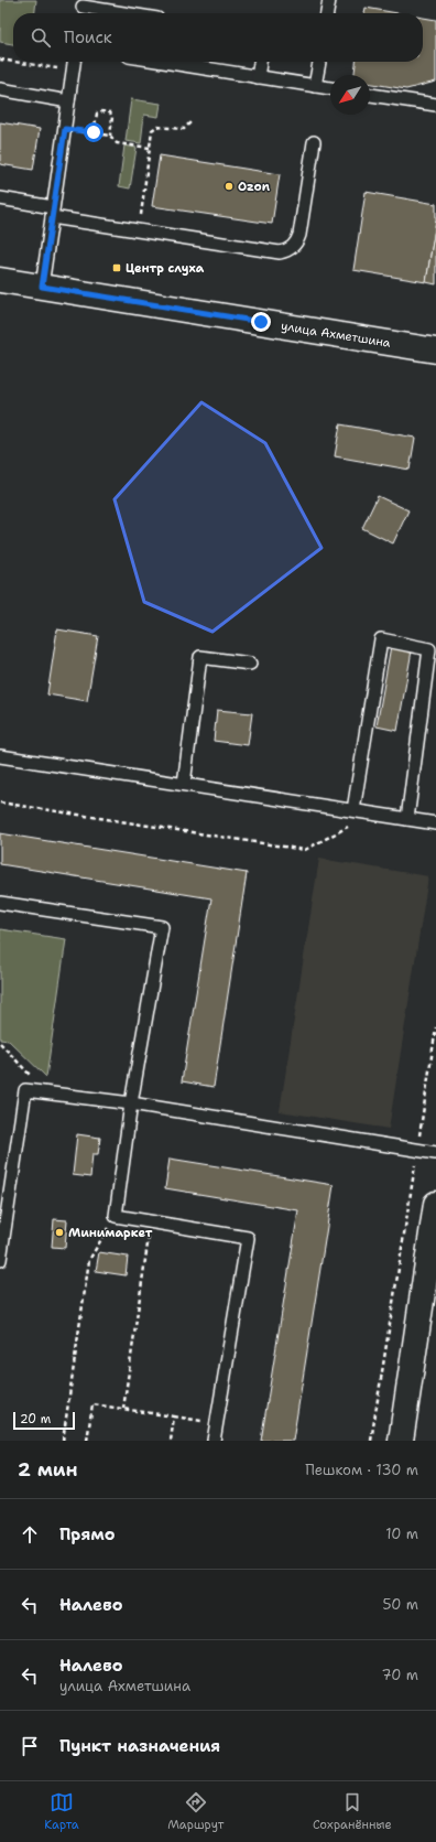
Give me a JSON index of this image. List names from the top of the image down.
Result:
{
  "streets": {
    "street": ["улица Ахметшина"]
  },
  "places": {
    "other": ["Ozon", "Минимаркет"],
    "transit": ["Центр слуха"]
  },
  "scale_bar": "20 m",
  "north": "bottom left",
  "page": {
    "search": "Поиск",
    "scale": "20 m",
    "heading": ["2 мин", "Пешком · 130 m"],
    "list": [
      ["Прямо", "10 m"],
      ["Налево", "50 m"],
      ["Налево", "улица Ахметшина", "70 m"],
      "Пункт назначения"
    ],
    "nav": ["Карта", "Маршрут", "Сохранённые"]
  }
}
